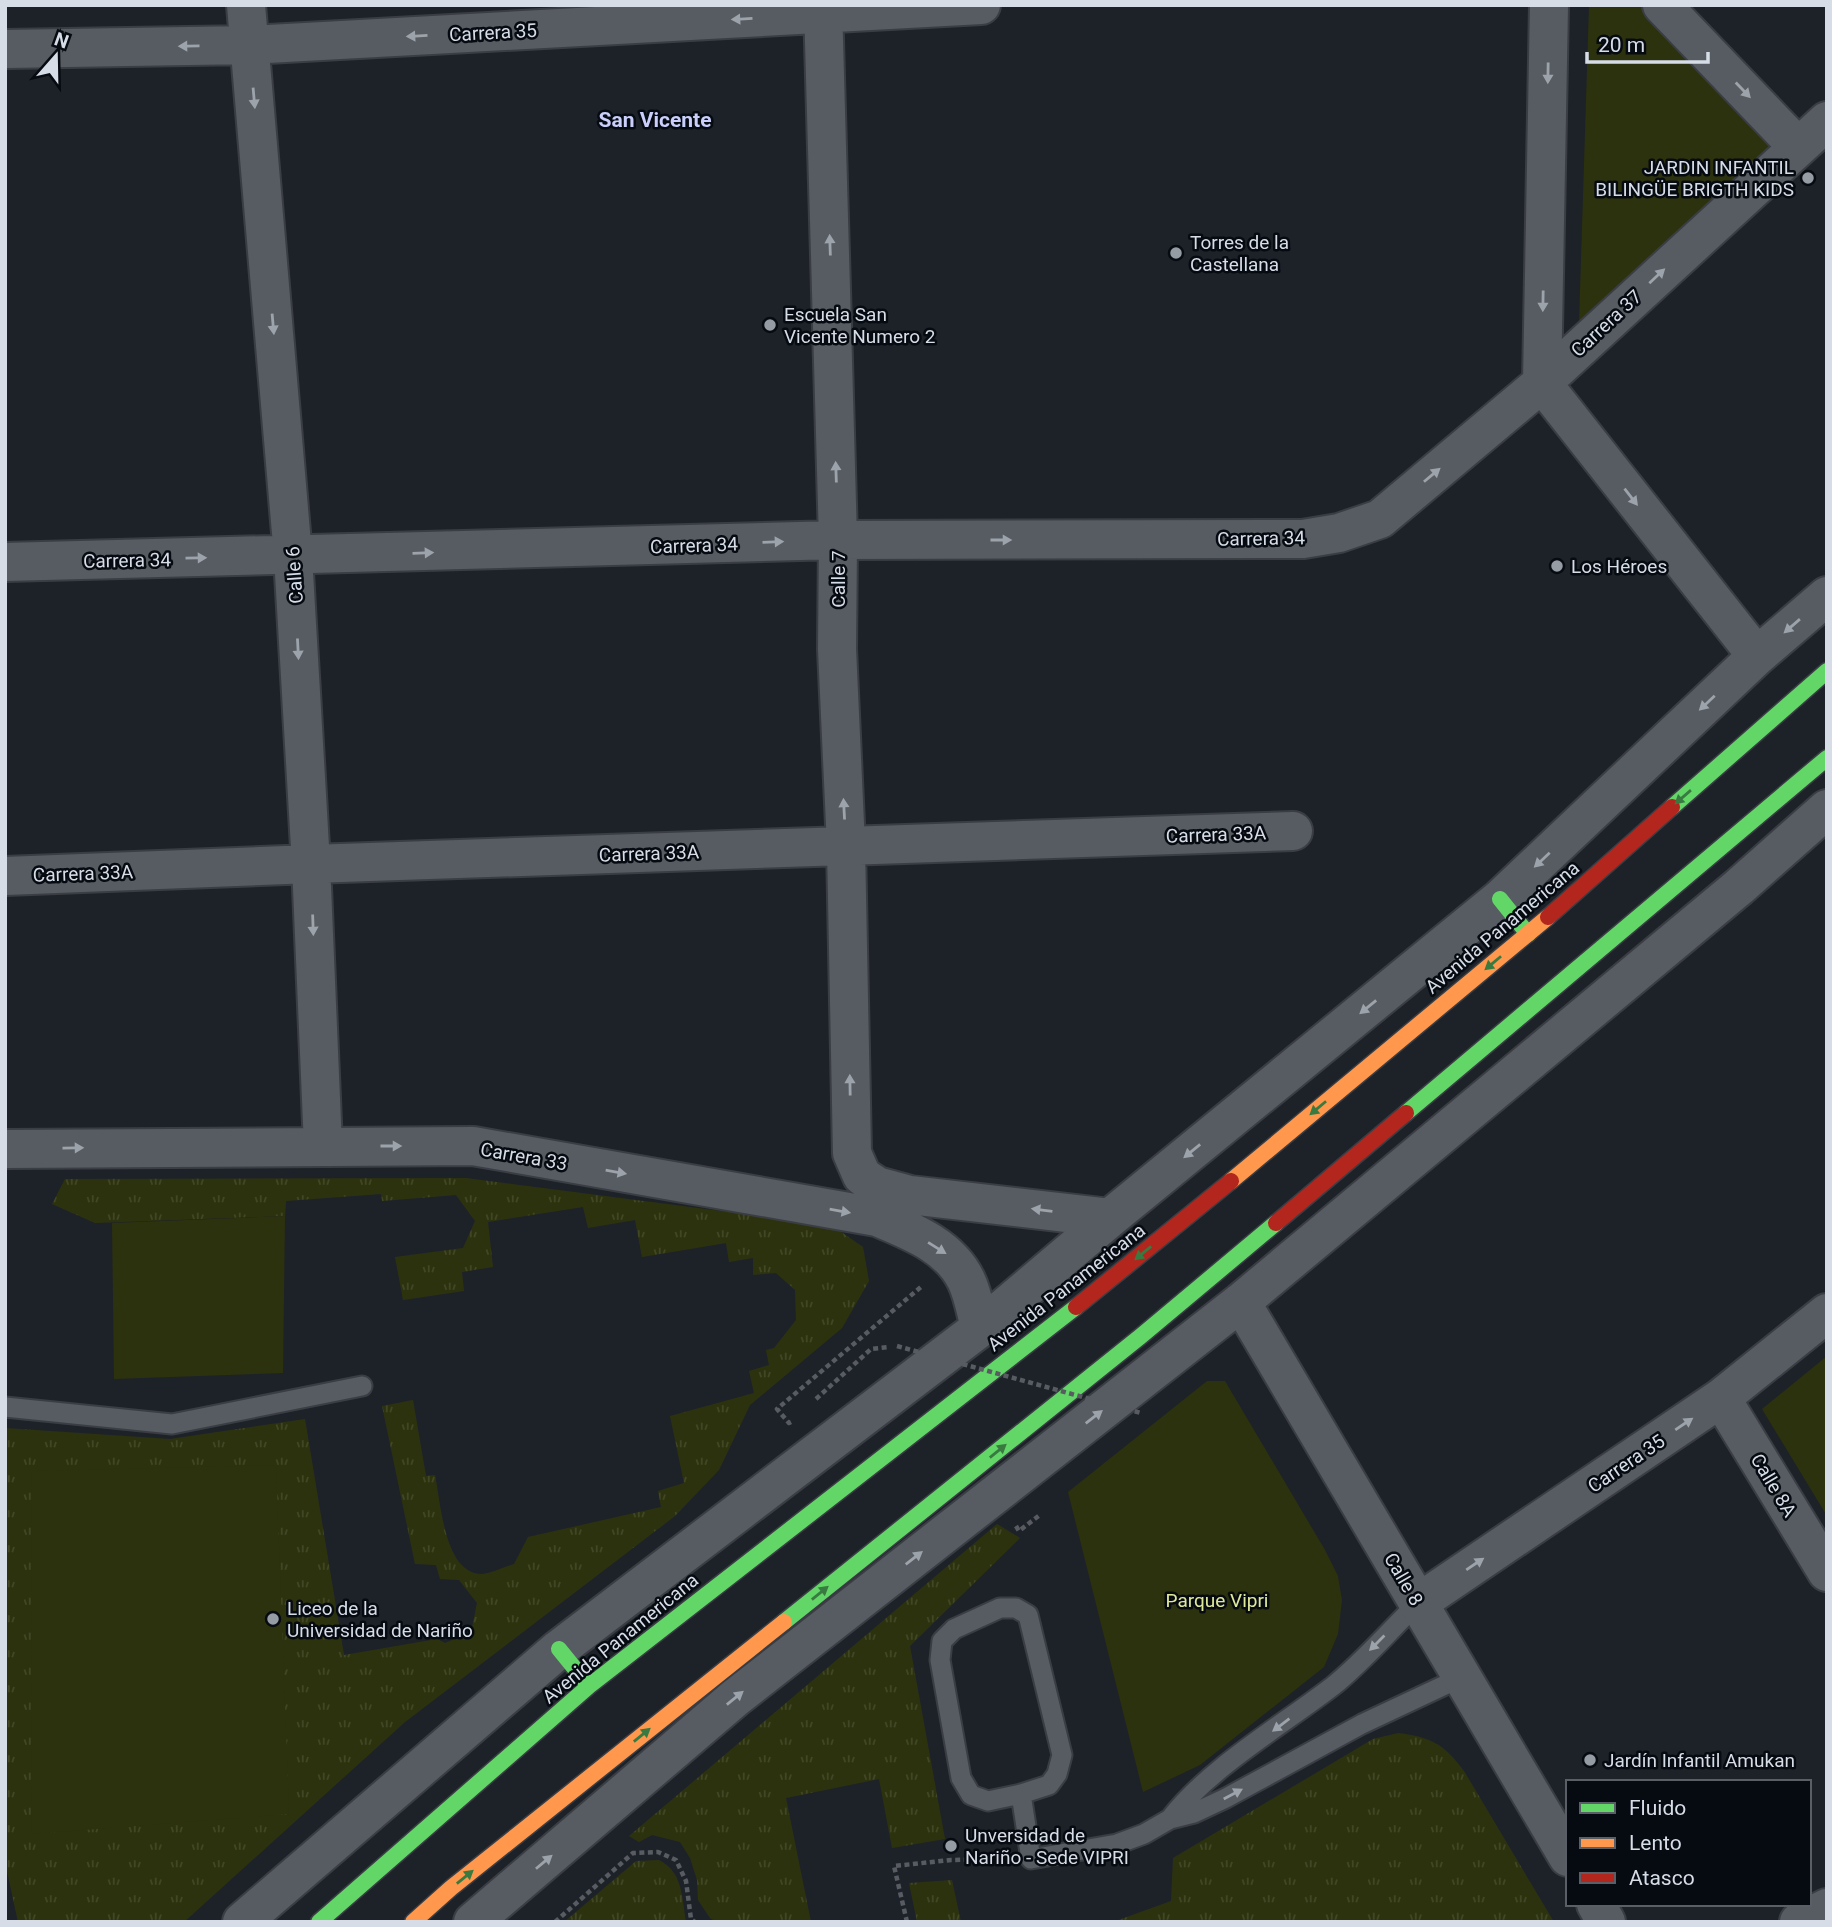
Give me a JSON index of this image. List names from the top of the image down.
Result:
{
  "streets": {
    "main road": ["Avenida Panamericana"],
    "street": [
      "Carrera 35",
      "Carrera 37",
      "Carrera 34",
      "Calle 6",
      "Calle 7",
      "Carrera 33A",
      "Carrera 33",
      "Calle 8A",
      "Calle 8"
    ]
  },
  "crossings": [
    ["Carrera 35", "Calle 6"],
    ["Carrera 35", "Calle 7"],
    ["Carrera 35", "Calle 8A"],
    ["Carrera 35", "Calle 8"],
    ["Carrera 37", "Carrera 34"],
    ["Carrera 34", "Calle 6"],
    ["Carrera 34", "Calle 7"],
    ["Calle 6", "Carrera 33A"],
    ["Calle 6", "Carrera 33"],
    ["Calle 7", "Carrera 33A"]
  ],
  "one_way": [
    "Carrera 37",
    "Carrera 34",
    "Calle 6",
    "Calle 7",
    "Carrera 33"
  ],
  "districts": ["San Vicente"],
  "parks": ["Parque Vipri"],
  "places": [
    "JARDIN INFANTIL BILINGÜE BRIGTH KIDS",
    "Torres de la Castellana",
    "Escuela San Vicente Numero 2",
    "Los Héroes",
    "Liceo de la Universidad de Nariño",
    "Jardín Infantil Amukan",
    "Unversidad de Nariño - Sede VIPRI"
  ],
  "legend": ["Fluido", "Lento", "Atasco"],
  "scale_bar": "20 m",
  "north": "top"
}
